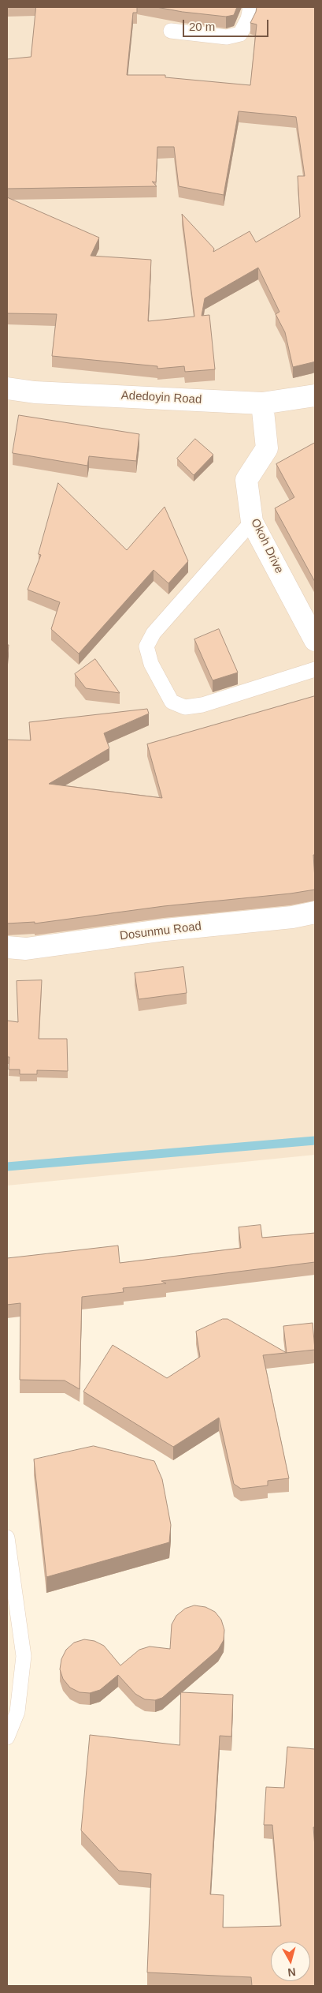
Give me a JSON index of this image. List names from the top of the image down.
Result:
{
  "streets": {
    "street": ["Adedoyin Road", "Okoh Drive", "Dosunmu Road"]
  },
  "crossings": [
    ["Adedoyin Road", "Okoh Drive"]
  ],
  "scale_bar": "20 m",
  "north": "bottom"
}
